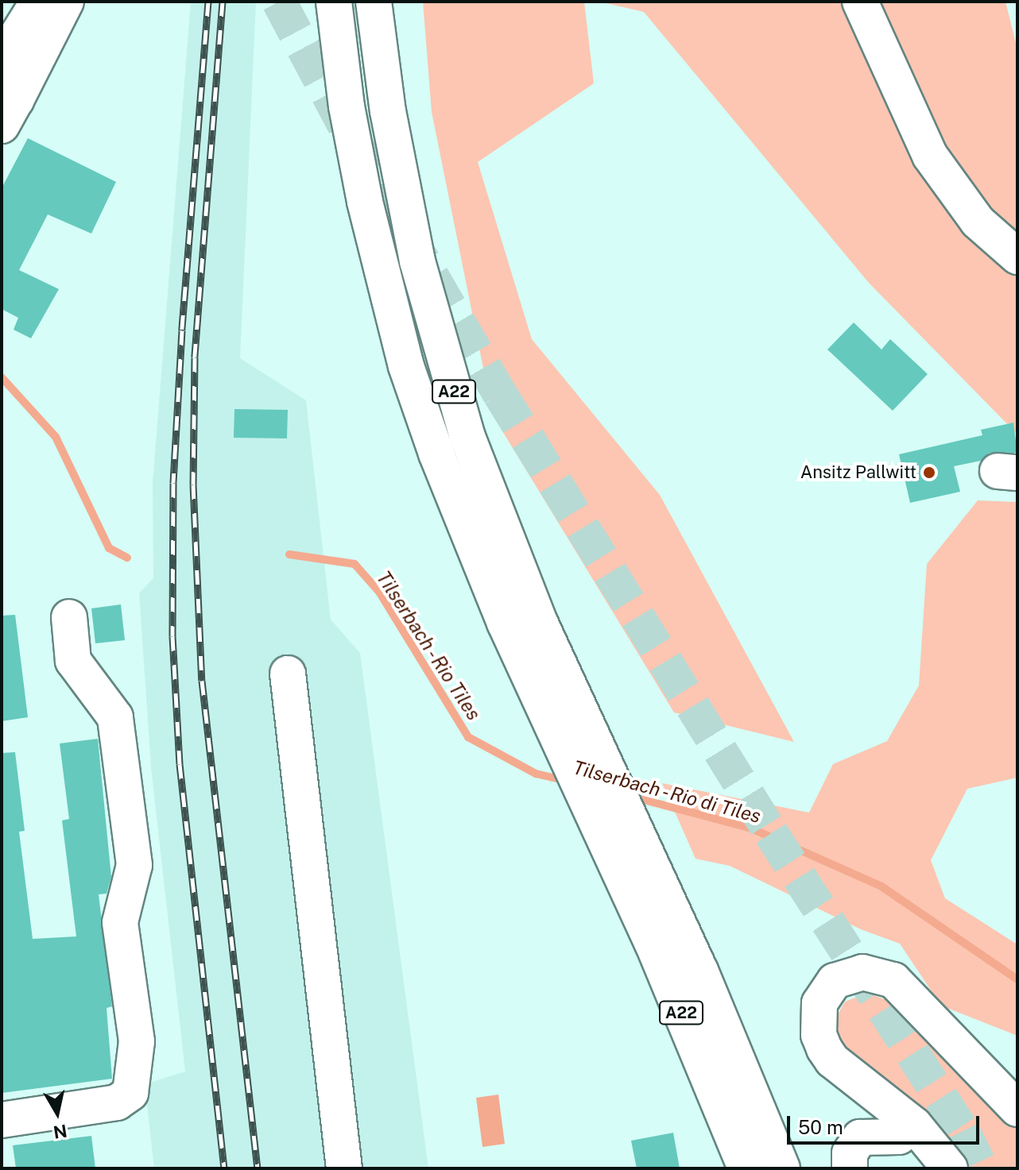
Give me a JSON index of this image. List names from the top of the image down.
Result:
{
  "streets": {
    "main road": ["A22"]
  },
  "water": ["Tilserbach - Rio Tiles", "Tilserbach - Rio di Tiles"],
  "places": ["Ansitz Pallwitt"],
  "scale_bar": "50 m",
  "north": "bottom"
}
